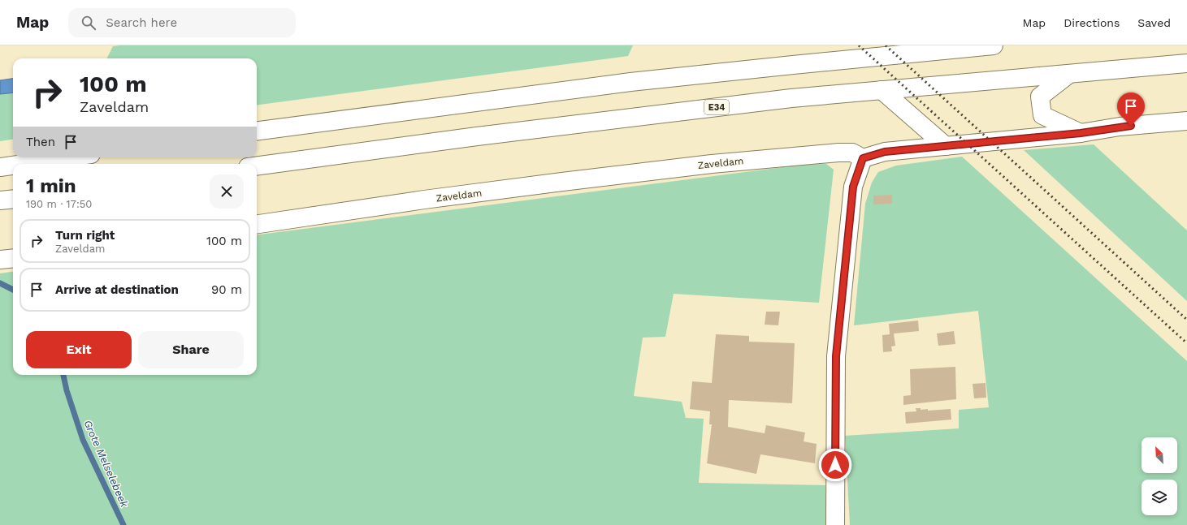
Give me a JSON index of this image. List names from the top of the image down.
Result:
{
  "streets": {
    "main road": ["E34", "Zaveldam"]
  },
  "water": ["Grote Melselebeek"],
  "north": "top left",
  "page": {
    "header": "Map",
    "search": "Search here",
    "nav": ["Map", "Directions", "Saved"],
    "turn": ["100 m", "Zaveldam"],
    "then": "Then",
    "heading": ["1 min", "190 m · 17:50"],
    "list": [
      {
        "name": "Turn right",
        "note": "Zaveldam",
        "value": "100 m"
      },
      {
        "name": "Arrive at destination",
        "value": "90 m"
      }
    ],
    "buttons": ["Exit", "Share"]
  }
}
